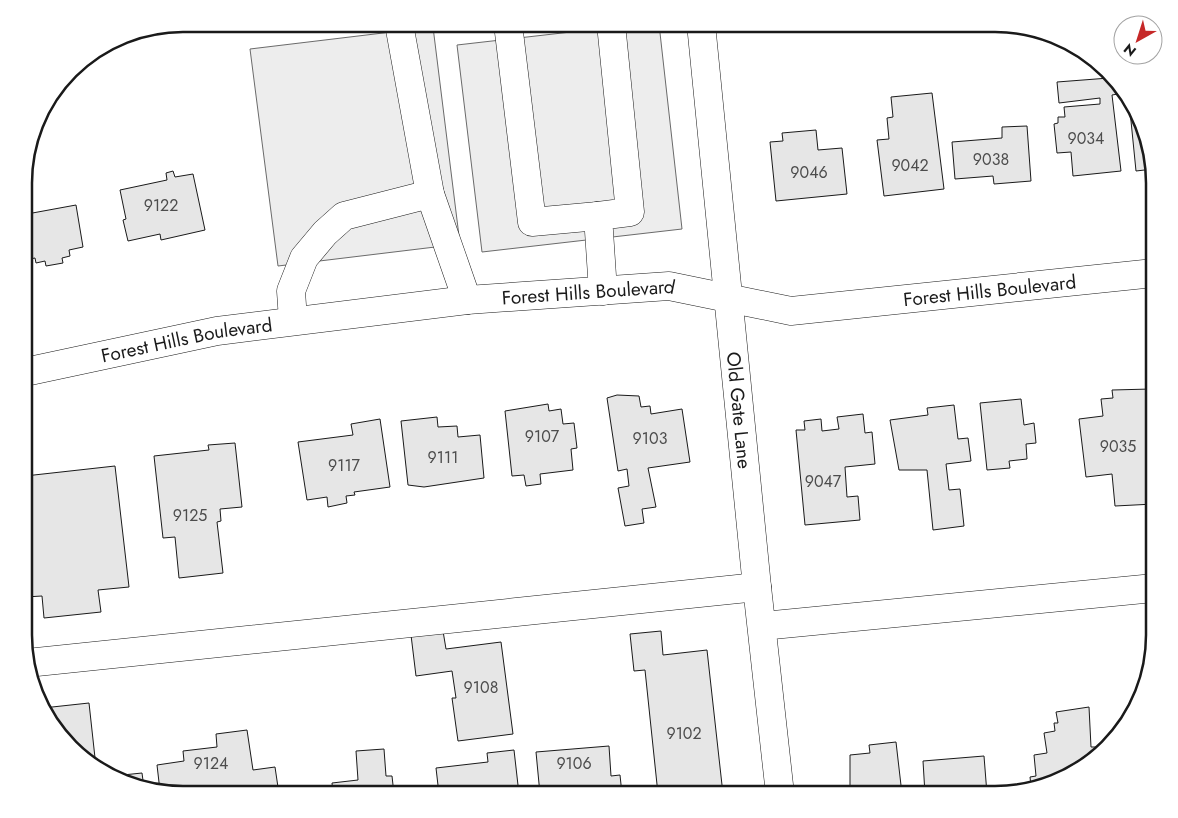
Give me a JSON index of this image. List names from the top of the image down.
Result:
{
  "streets": {
    "street": ["Forest Hills Boulevard", "Old Gate Lane"]
  },
  "crossings": [
    ["Forest Hills Boulevard", "Old Gate Lane"]
  ],
  "house_numbers": [
    "9034",
    "9038",
    "9042",
    "9046",
    "9122",
    "9107",
    "9103",
    "9035",
    "9111",
    "9117",
    "9047",
    "9125",
    "9108",
    "9102",
    "9124",
    "9106"
  ],
  "north": "bottom left"
}
